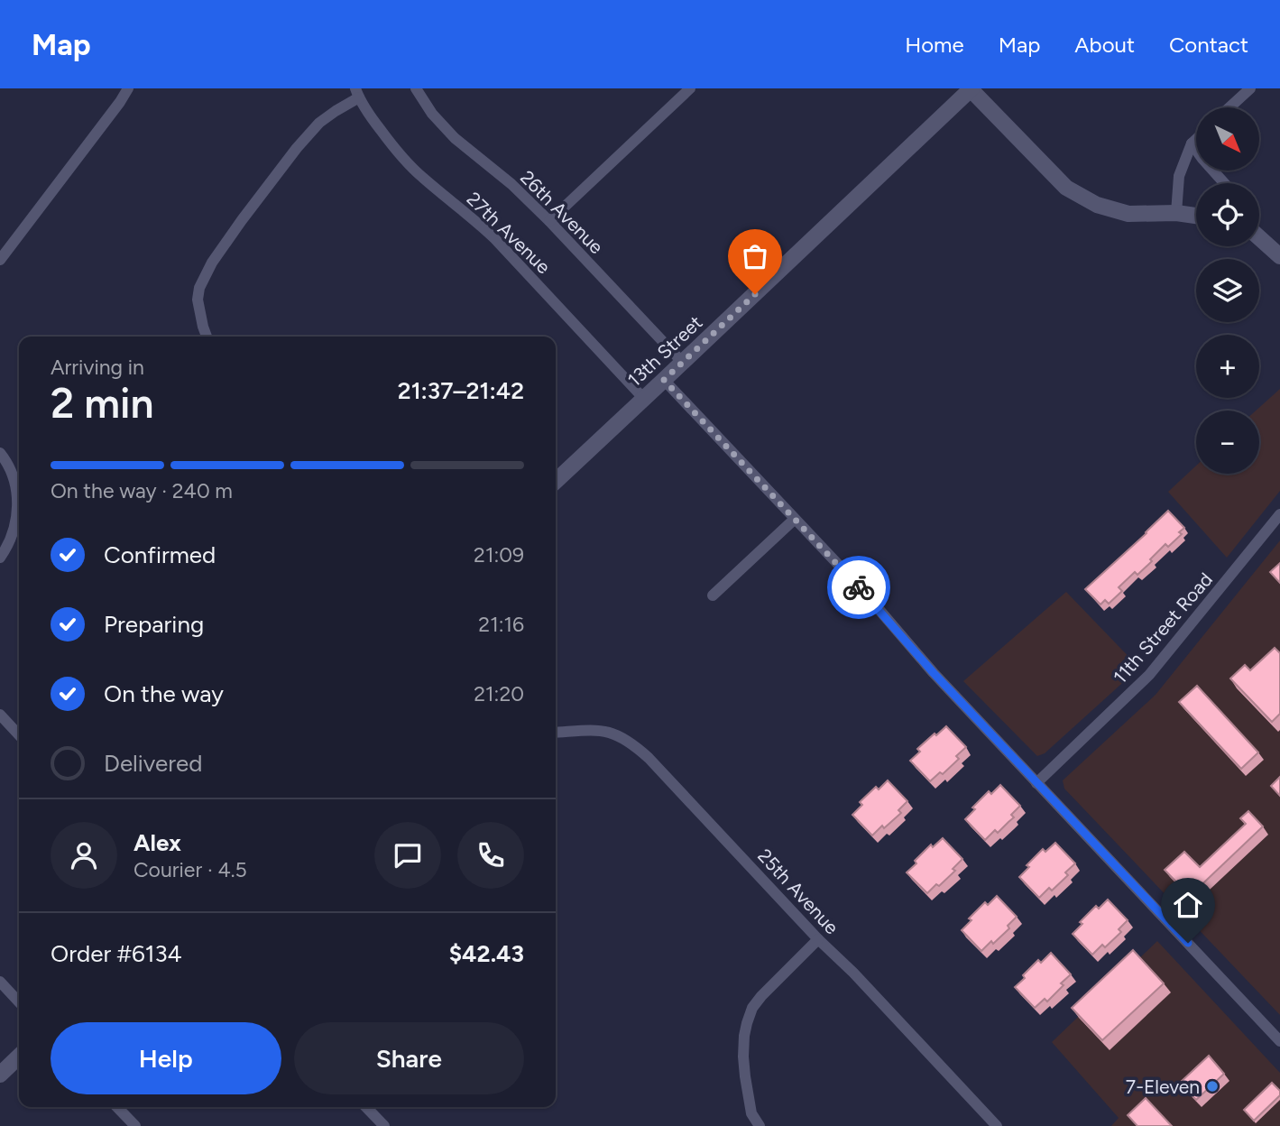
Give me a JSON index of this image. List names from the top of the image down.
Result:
{
  "streets": {
    "street": [
      "26th Avenue",
      "27th Avenue",
      "13th Street",
      "11th Street Road",
      "25th Avenue"
    ]
  },
  "crossings": [
    ["26th Avenue", "13th Street"],
    ["27th Avenue", "13th Street"]
  ],
  "places": ["7-Eleven"],
  "north": "bottom right",
  "page": {
    "header": "Map",
    "nav": [
      "Home",
      "Map",
      "About",
      "Contact"
    ],
    "map_buttons": ["+", "−"],
    "heading": ["2 min", "Arriving in", "21:37–21:42"],
    "panel": [
      "Alex",
      "Courier · 4.5",
      "Order #6134",
      "$42.43"
    ],
    "bar": "On the way · 240 m",
    "list": [
      ["Confirmed", "21:09"],
      ["Preparing", "21:16"],
      ["On the way", "21:20"],
      "Delivered"
    ],
    "buttons": ["Help", "Share"]
  }
}
